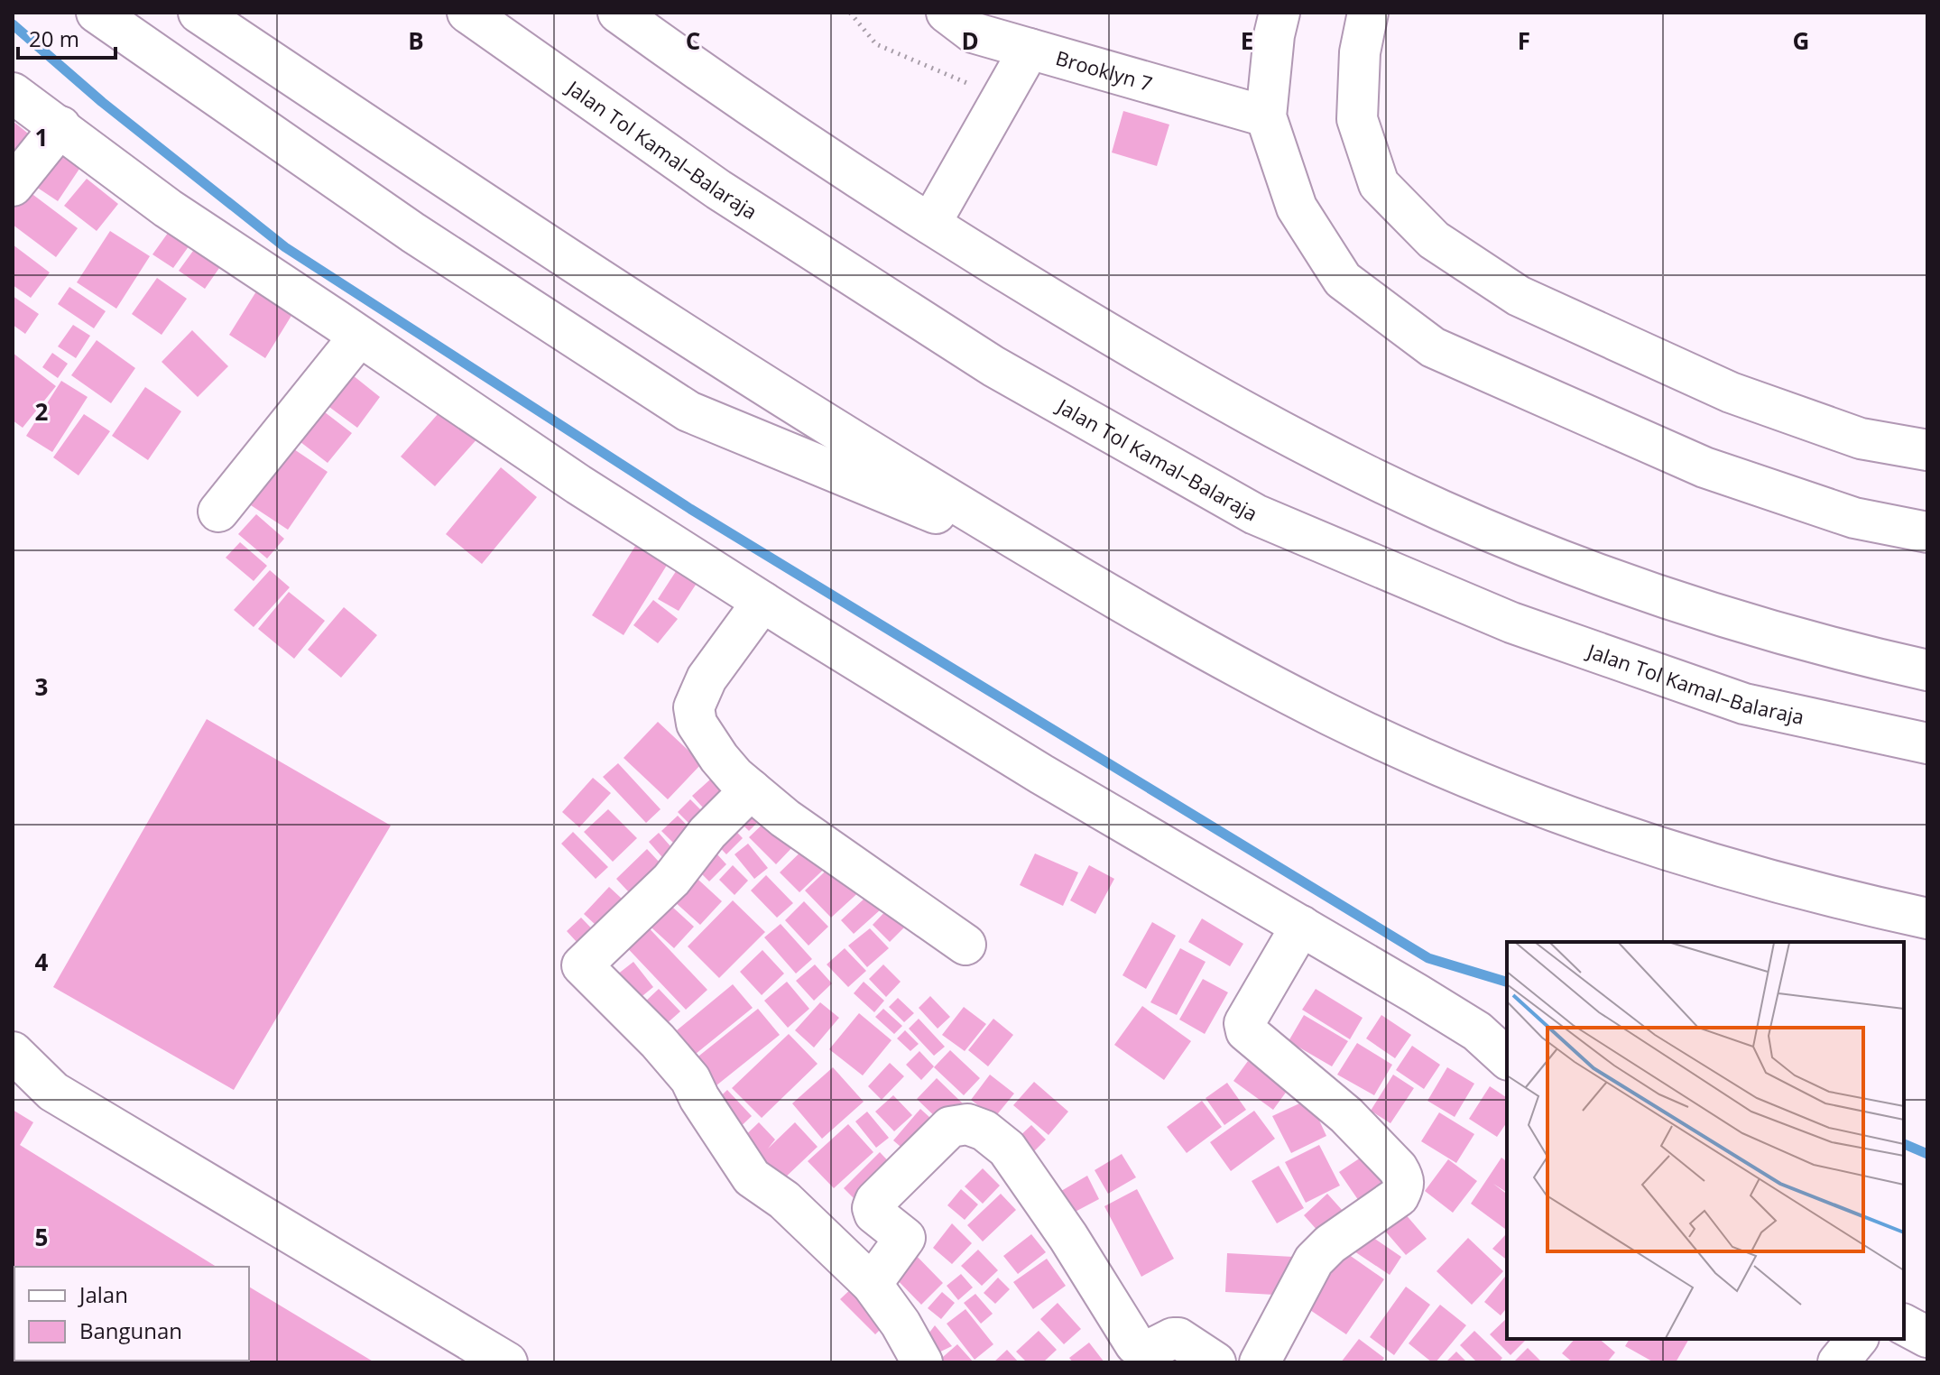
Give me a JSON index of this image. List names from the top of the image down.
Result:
{
  "streets": {
    "main road": ["Brooklyn 7", "Jalan Tol Kamal–Balaraja"]
  },
  "legend": ["Jalan", "Bangunan"],
  "scale_bar": "20 m",
  "grid": {
    "columns": [
      "B",
      "C",
      "D",
      "E",
      "F",
      "G"
    ],
    "rows": [
      "1",
      "2",
      "3",
      "4",
      "5"
    ]
  }
}
